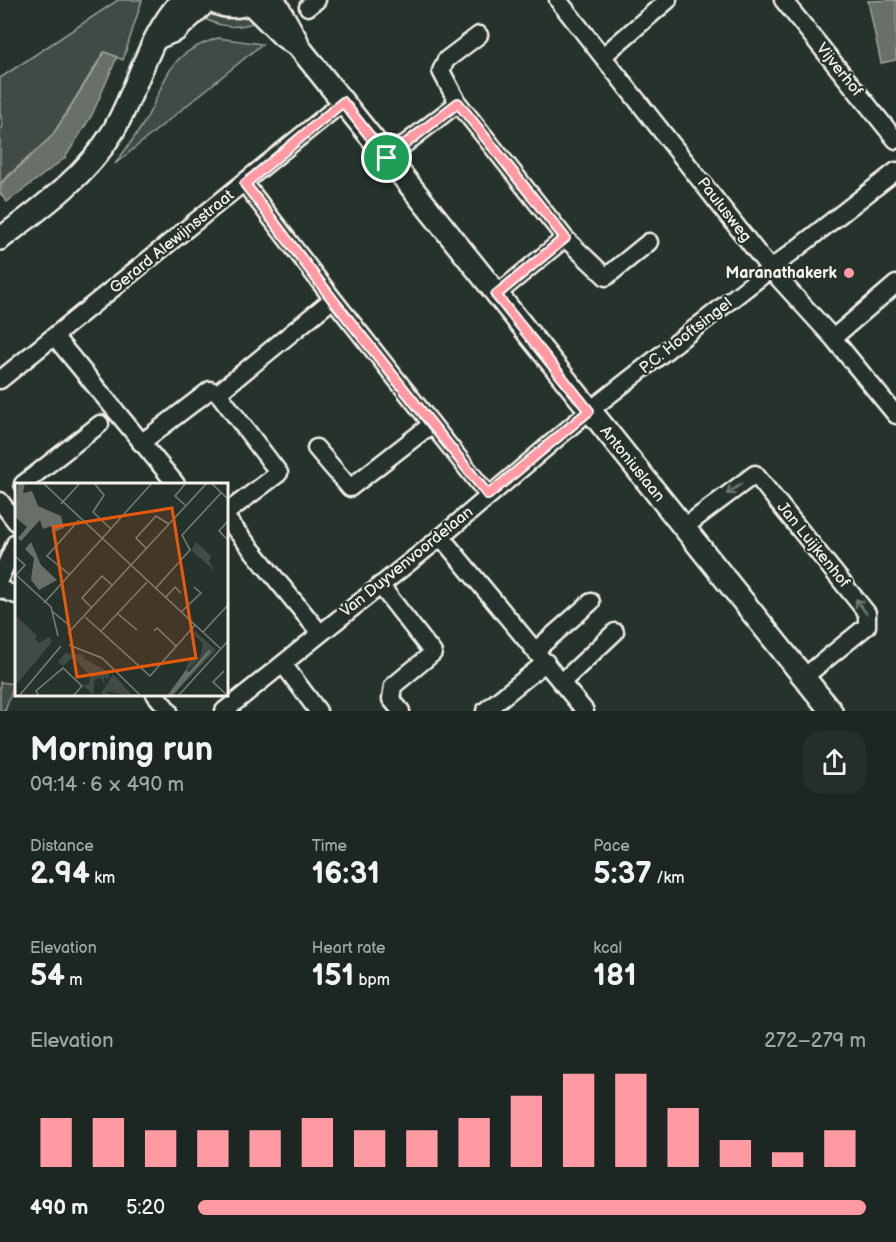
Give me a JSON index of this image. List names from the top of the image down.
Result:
{
  "streets": {
    "main road": ["Antoniuslaan"],
    "street": [
      "Vijverhof",
      "Paulusweg",
      "Gerard Alewijnsstraat",
      "P.C. Hooftsingel",
      "Jan Luijkenhof",
      "Van Duyvenvoordelaan"
    ]
  },
  "crossings": [
    ["Paulusweg", "P.C. Hooftsingel"],
    ["Gerard Alewijnsstraat", "Antoniuslaan"],
    ["P.C. Hooftsingel", "Antoniuslaan"],
    ["P.C. Hooftsingel", "Van Duyvenvoordelaan"],
    ["Antoniuslaan", "Jan Luijkenhof"],
    ["Antoniuslaan", "Van Duyvenvoordelaan"]
  ],
  "places": ["Maranathakerk"],
  "page": {
    "heading": ["Morning run", "09:14 · 6 × 490 m"],
    "stats": [
      ["Distance", "2.94 km"],
      ["Time", "16:31"],
      ["Pace", "5:37 /km"],
      ["Elevation", "54 m"],
      ["Heart rate", "151 bpm"],
      ["kcal", "181"]
    ],
    "chart": ["Elevation", "272–279 m"],
    "list": [
      {
        "name": "490 m",
        "note": "5:20"
      }
    ]
  }
}
